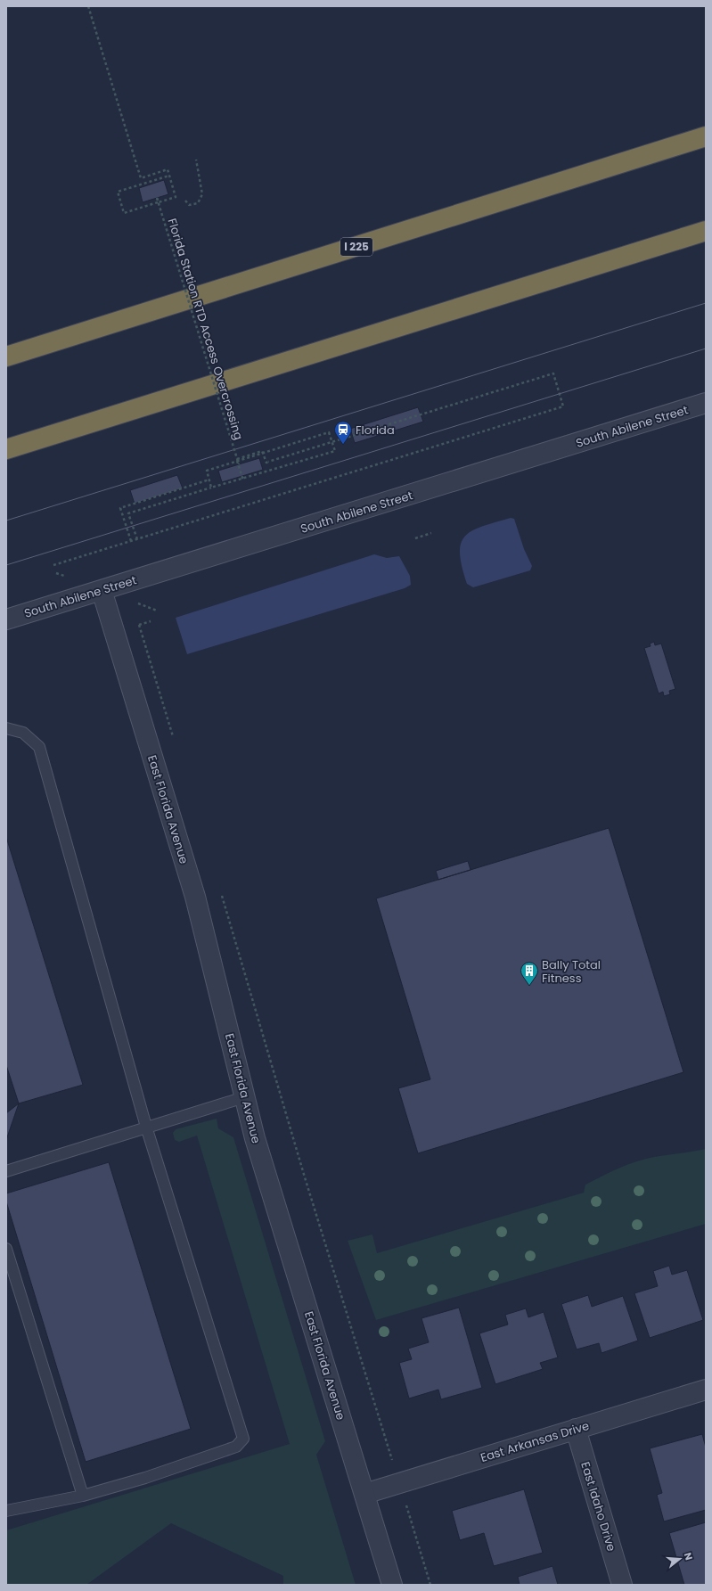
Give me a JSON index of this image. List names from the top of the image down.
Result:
{
  "streets": {
    "highway": ["I 225"],
    "street": [
      "South Abilene Street",
      "East Florida Avenue",
      "East Arkansas Drive",
      "East Idaho Drive"
    ],
    "path": ["Florida Station RTD Access Overcrossing"]
  },
  "crossings": [
    ["South Abilene Street", "East Florida Avenue"],
    ["East Florida Avenue", "East Arkansas Drive"],
    ["East Arkansas Drive", "East Idaho Drive"]
  ],
  "places": {
    "station": ["Florida"],
    "building": ["Bally Total Fitness"]
  },
  "north": "right"
}
